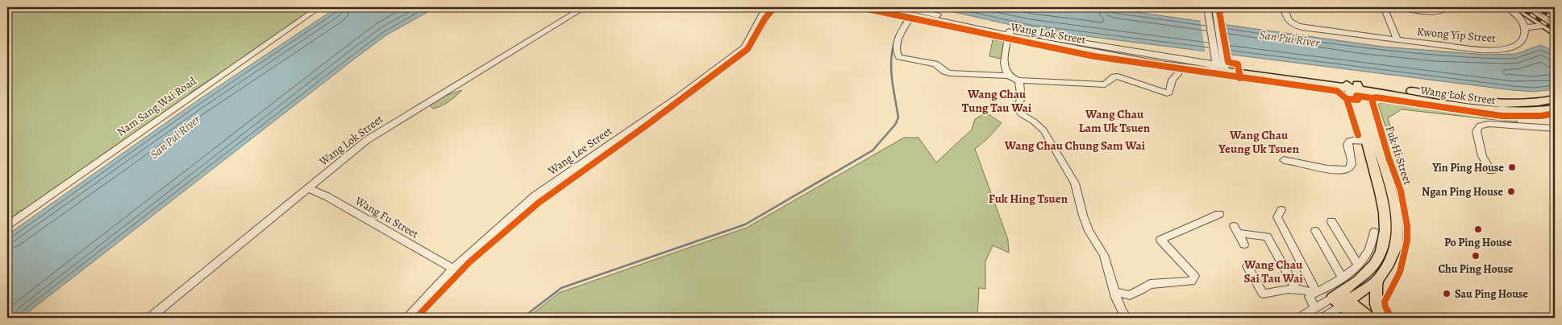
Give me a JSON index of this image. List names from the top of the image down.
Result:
{
  "streets": {
    "main road": ["Wang Lok Street", "Fuk Hi Street"],
    "street": [
      "Kwong Yip Street",
      "Nam Sang Wai Road",
      "Wang Lee Street",
      "Wang Fu Street"
    ]
  },
  "crossings": [
    ["Wang Lok Street", "Fuk Hi Street"],
    ["Wang Lok Street", "Wang Fu Street"],
    ["Wang Lee Street", "Wang Fu Street"]
  ],
  "districts": [
    "Wang Chau Tung Tau Wai",
    "Wang Chau Lam Uk Tsuen",
    "Wang Chau Yeung Uk Tsuen",
    "Wang Chau Chung Sam Wai",
    "Fuk Hing Tsuen",
    "Wang Chau Sai Tau Wai"
  ],
  "water": ["San Pui River"],
  "places": [
    "Yin Ping House",
    "Ngan Ping House",
    "Po Ping House",
    "Chu Ping House",
    "Sau Ping House"
  ]
}
